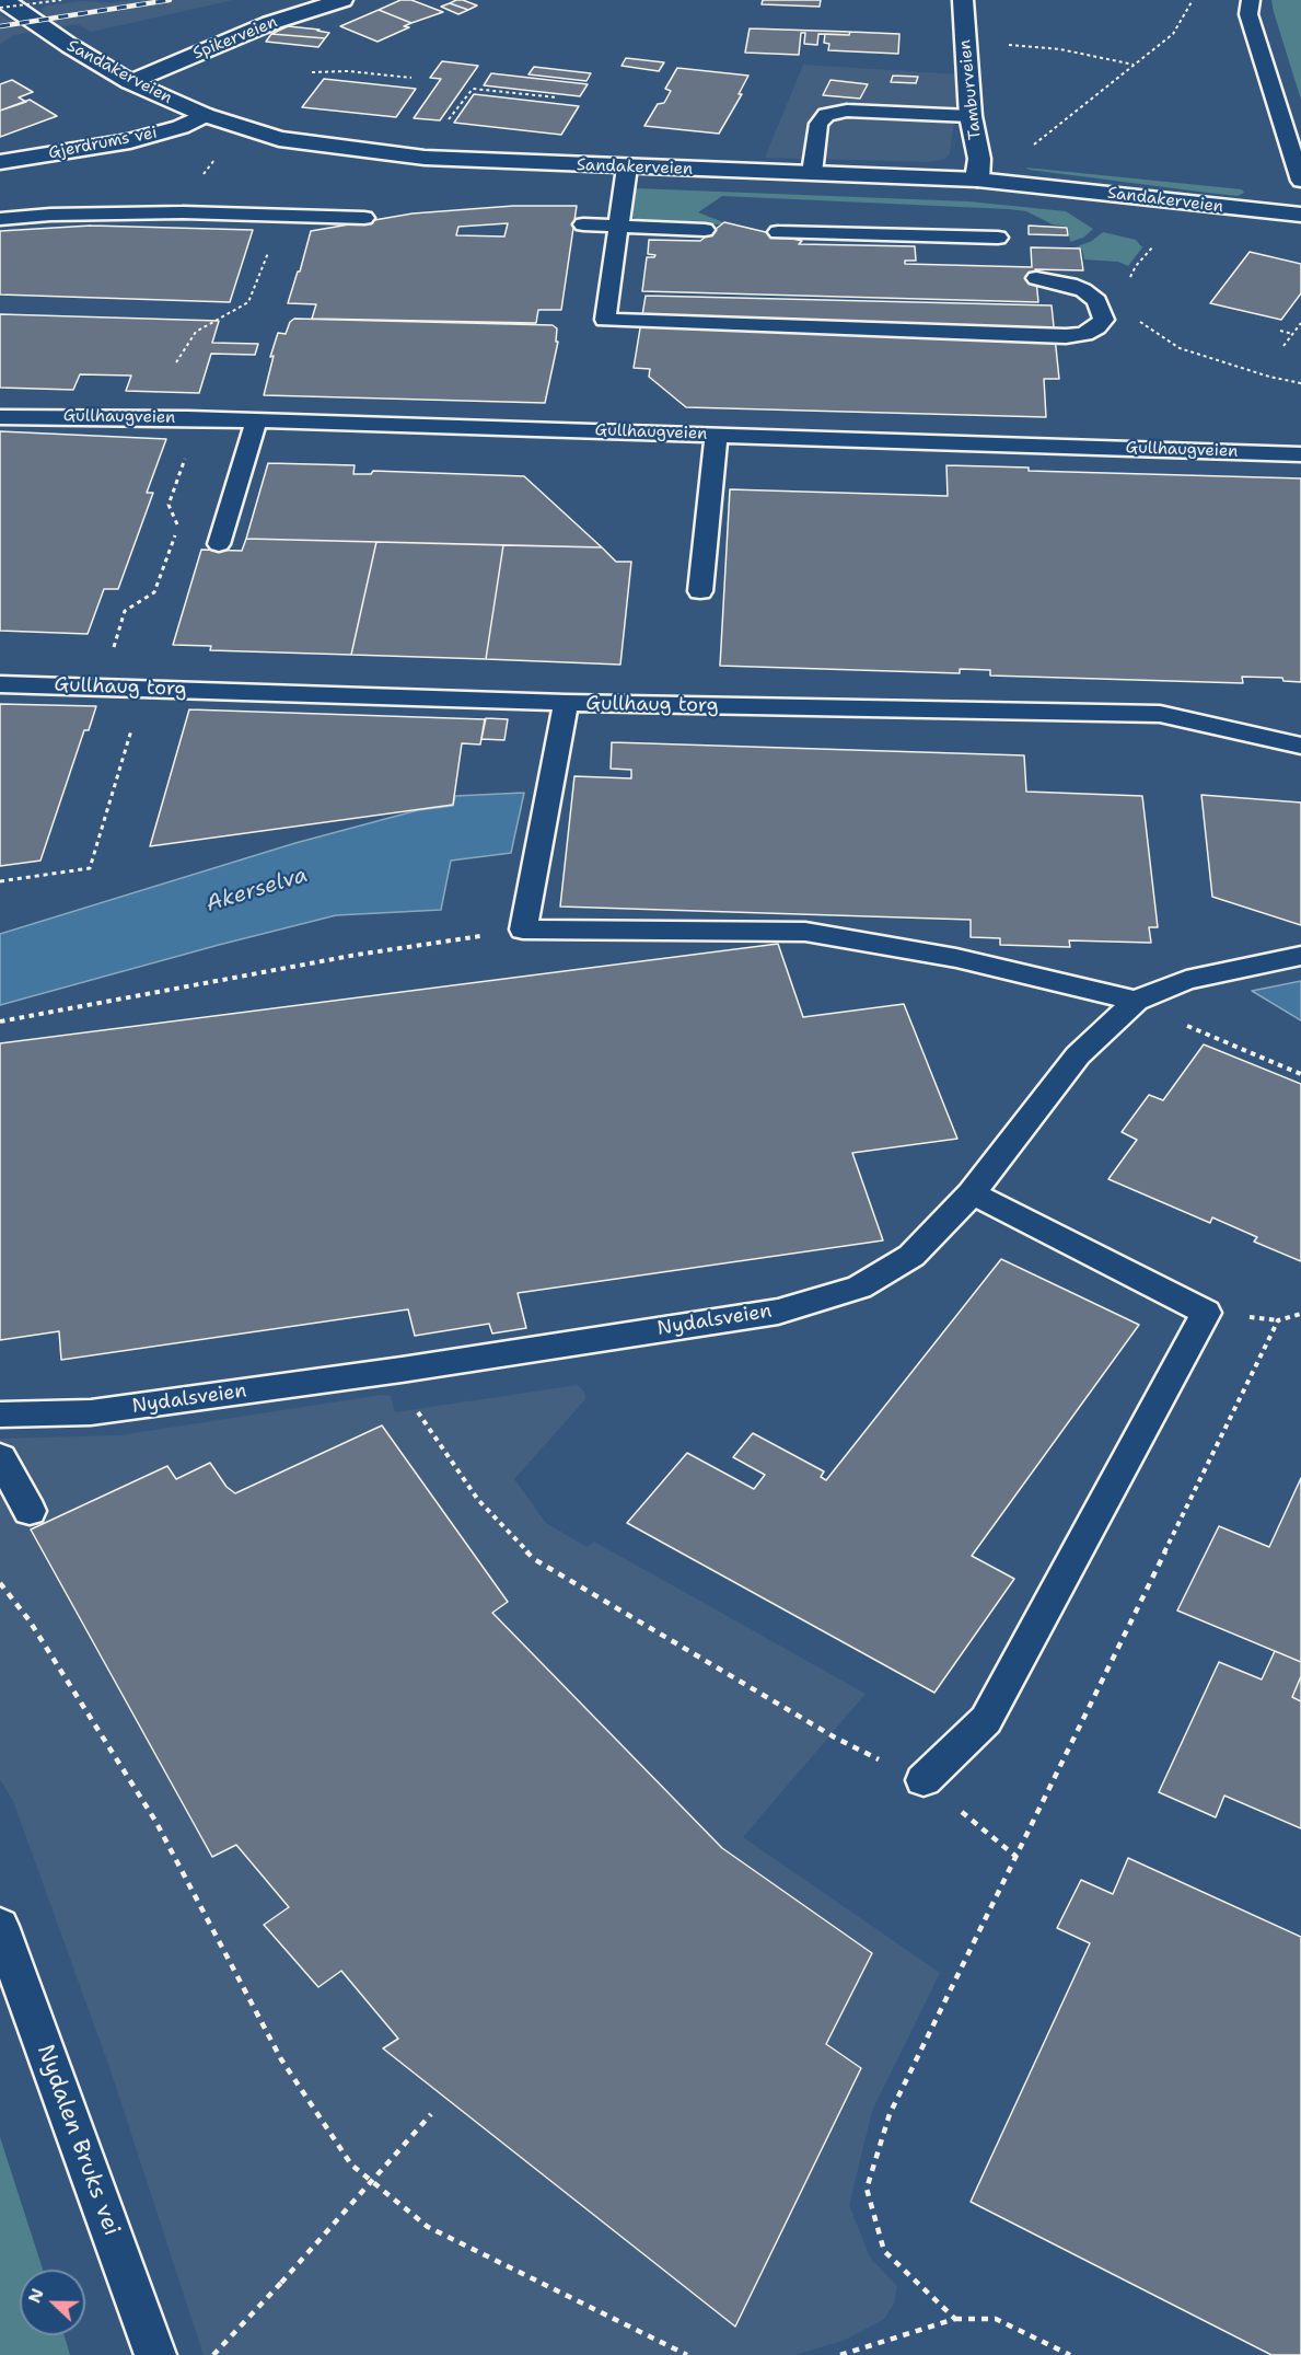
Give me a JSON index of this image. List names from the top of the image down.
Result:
{
  "streets": {
    "street": [
      "Spikerveien",
      "Sandakerveien",
      "Tamburveien",
      "Gjerdrums vei"
    ],
    "lane": [
      "Gullhaugveien",
      "Gullhaug torg",
      "Nydalsveien",
      "Nydalen Bruks vei"
    ]
  },
  "crossings": [
    ["Spikerveien", "Sandakerveien"],
    ["Sandakerveien", "Tamburveien"],
    ["Sandakerveien", "Gjerdrums vei"]
  ],
  "water": ["Akerselva"],
  "north": "left"
}
